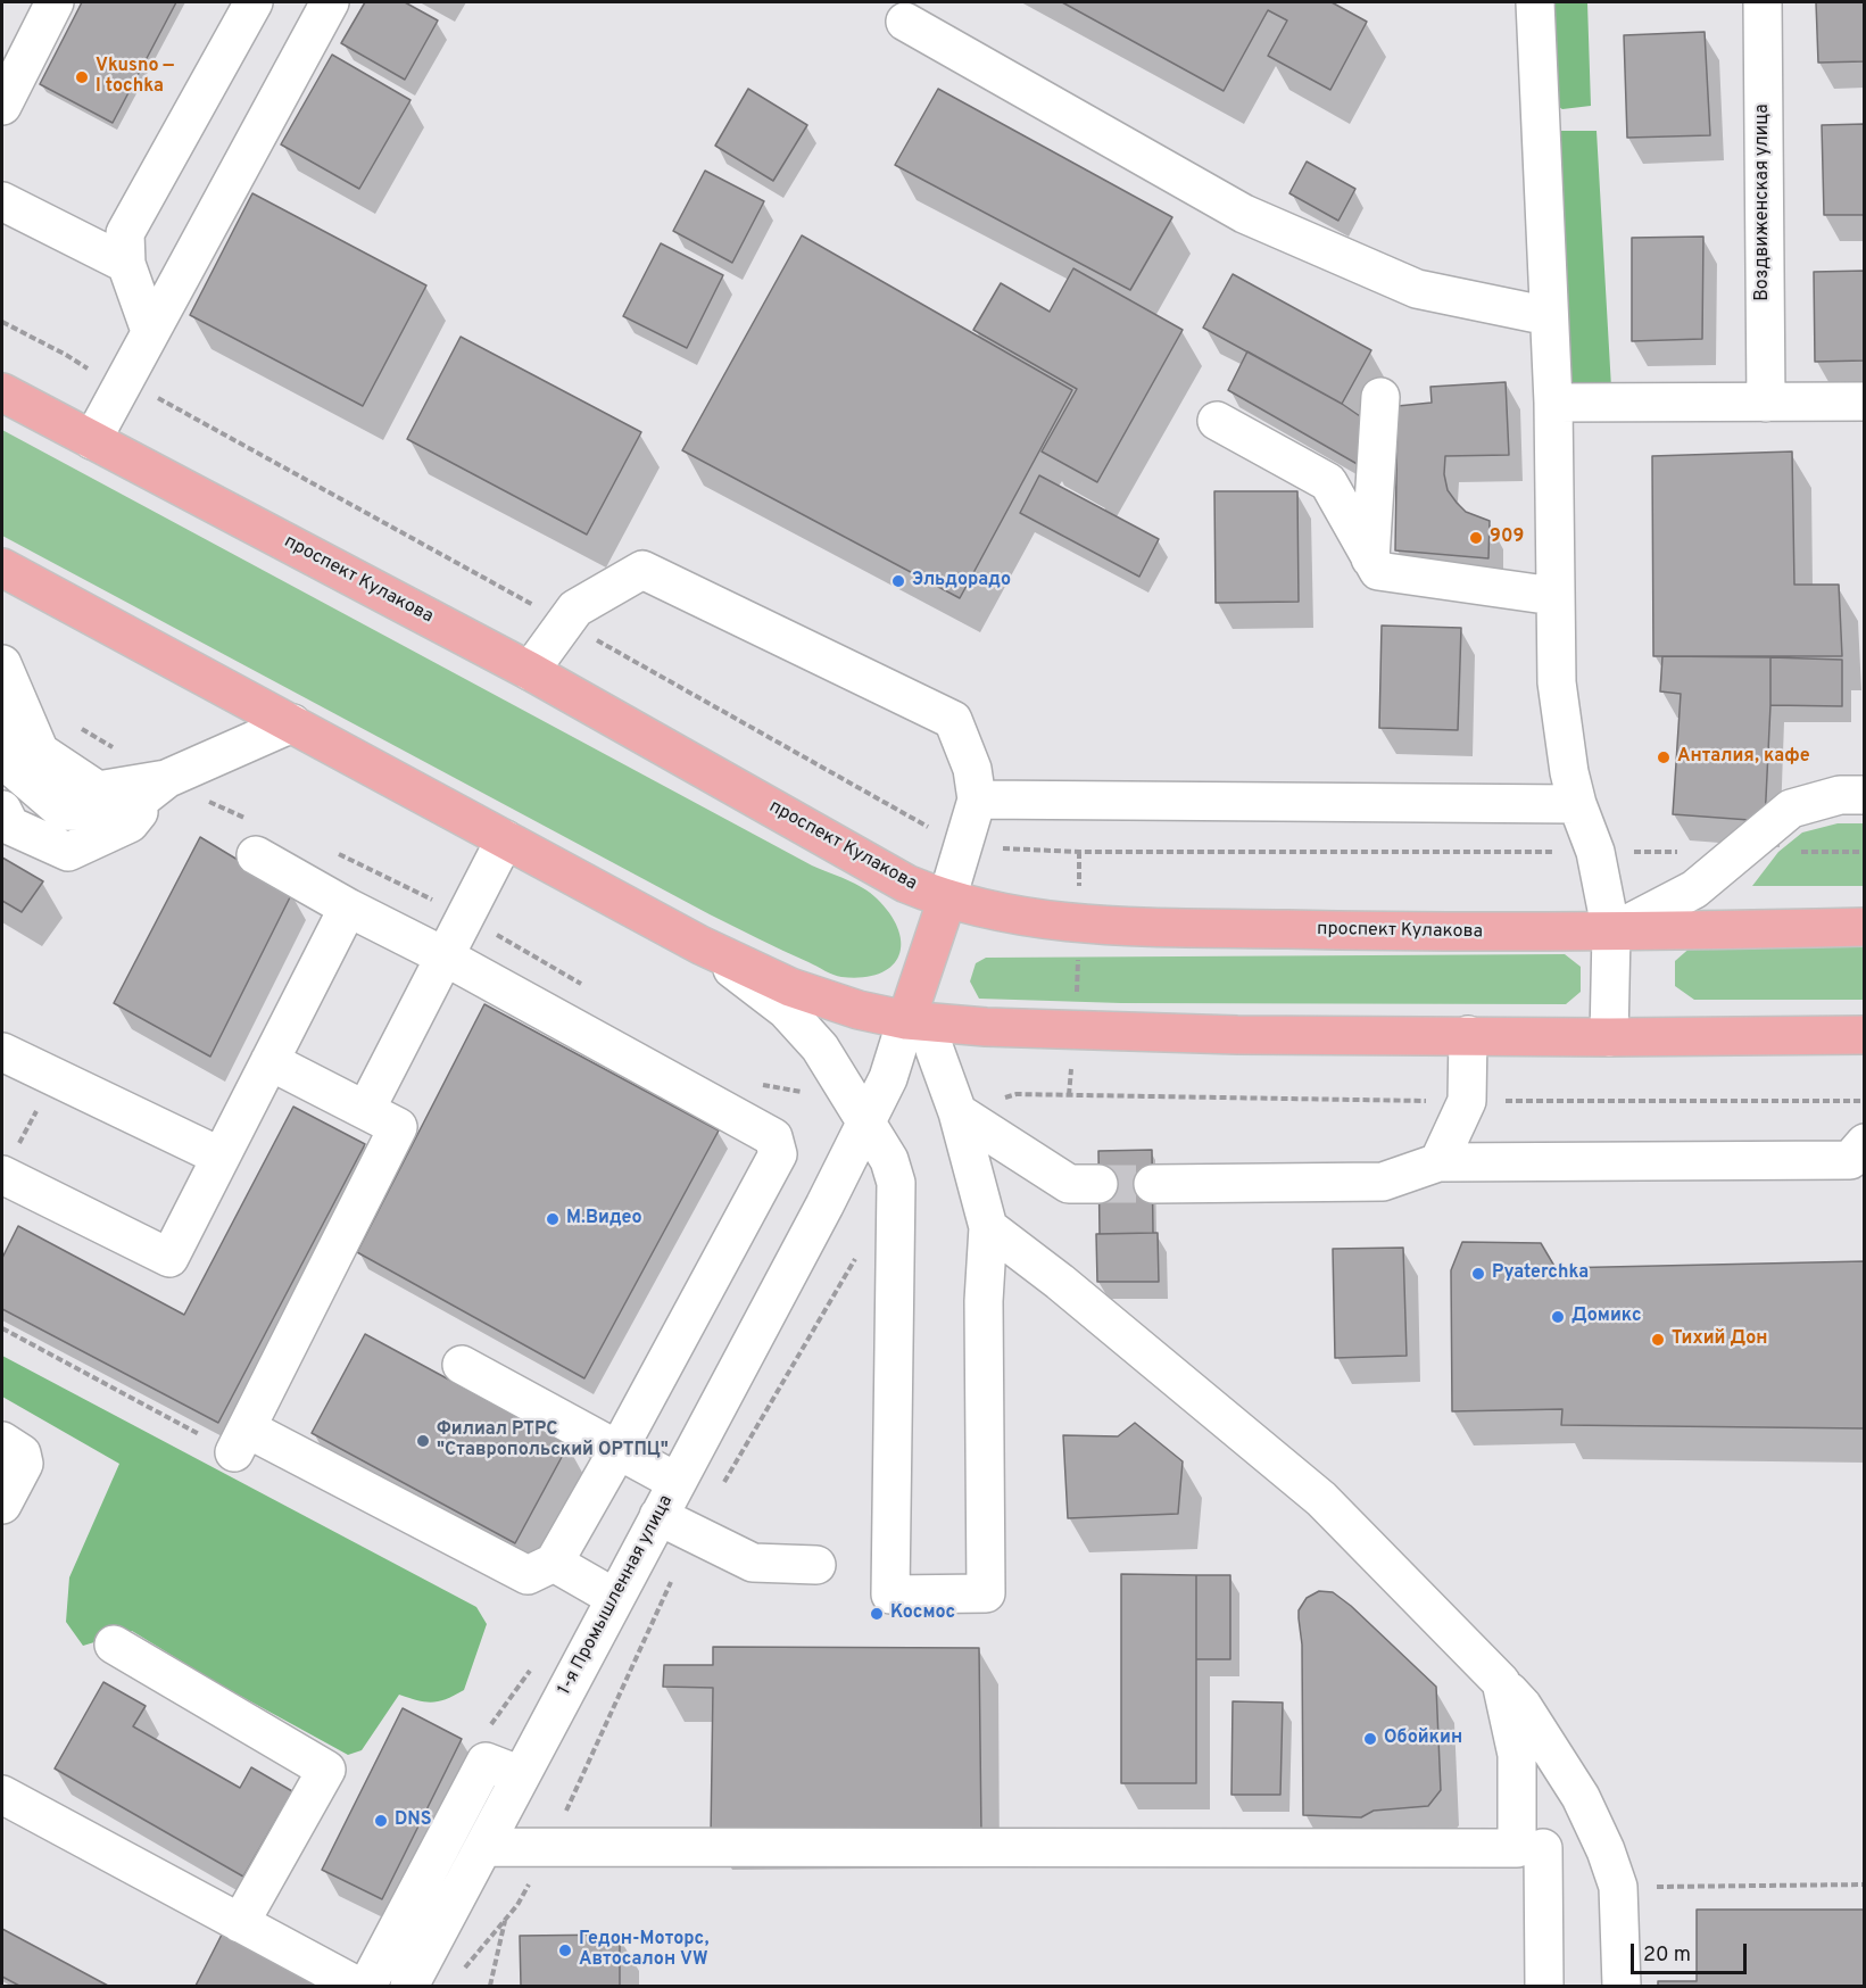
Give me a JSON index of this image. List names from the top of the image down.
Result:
{
  "streets": {
    "main road": ["проспект Кулакова"],
    "street": ["Воздвиженская улица", "1-я Промышленная улица"]
  },
  "places": [
    "Vkusno — I tochka",
    "909",
    "Эльдорадо",
    "Анталия, кафе",
    "М.Видео",
    "Pyaterchka",
    "Домикс",
    "Тихий Дон",
    "Филиал РТРС \"Ставропольский ОРТПЦ\"",
    "Космос",
    "Обойкин",
    "DNS",
    "Гедон-Моторс, Автосалон VW"
  ],
  "scale_bar": "20 m"
}
